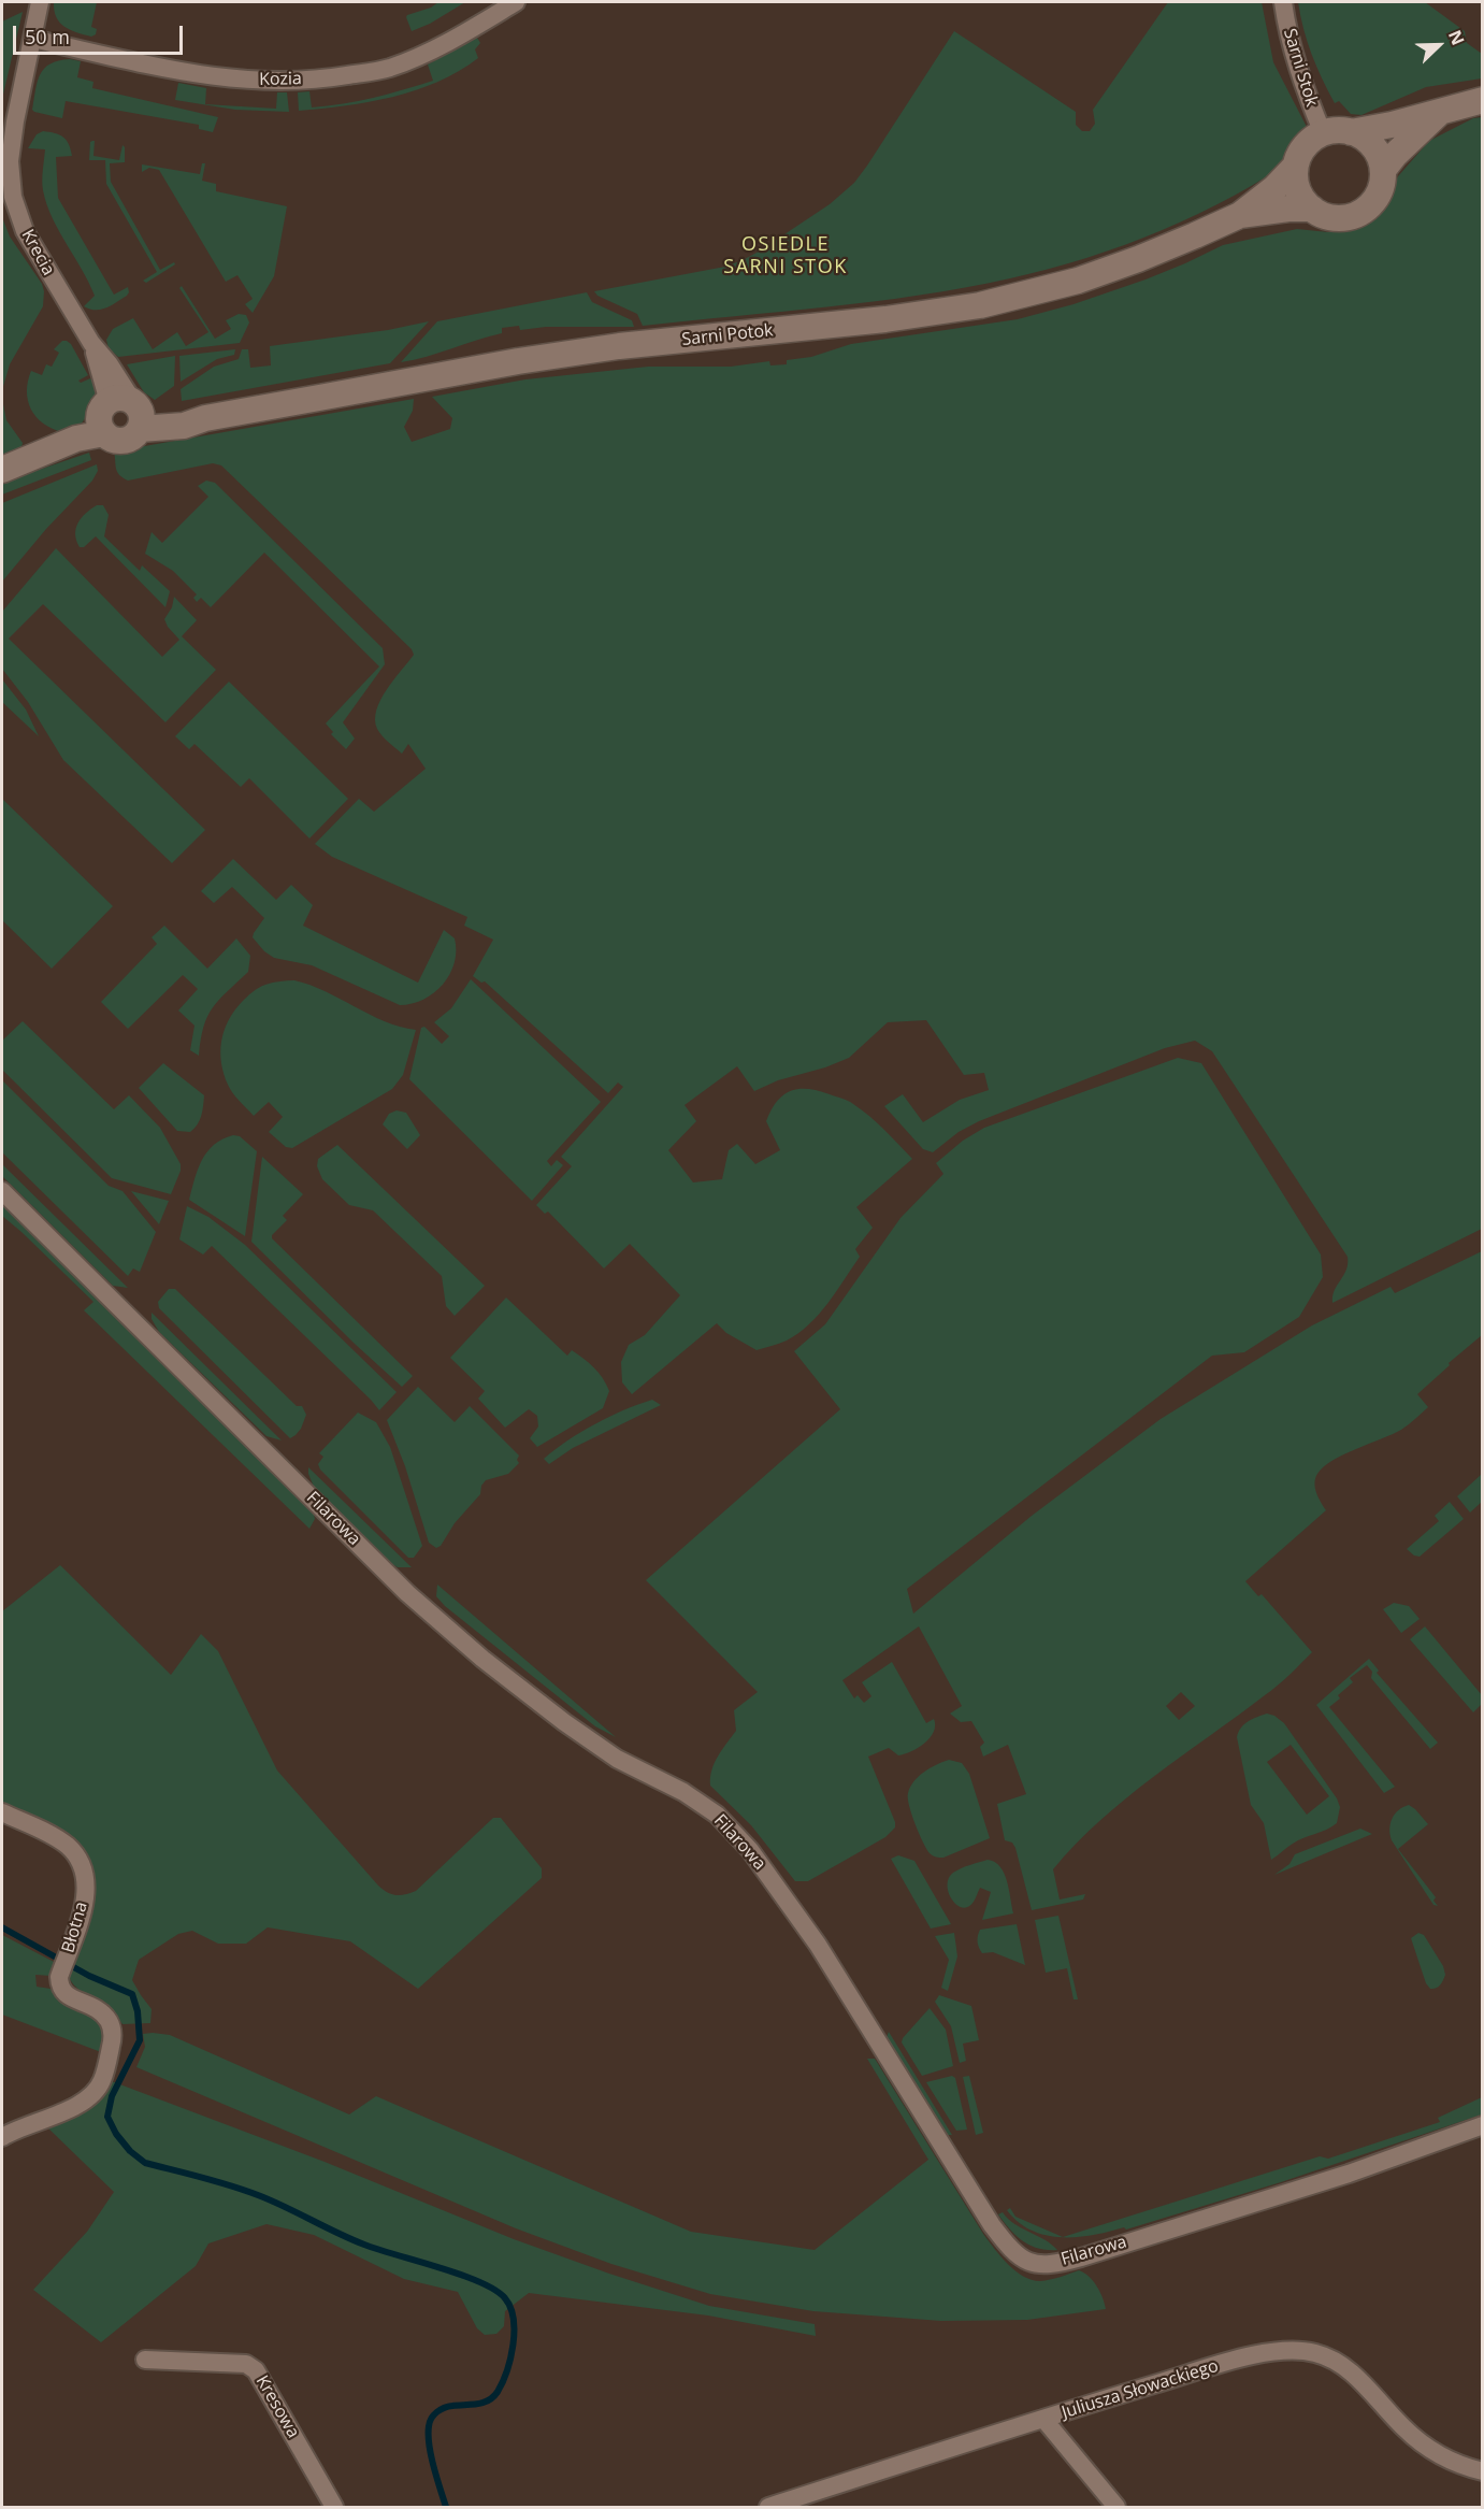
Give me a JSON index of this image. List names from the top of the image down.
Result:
{
  "streets": {
    "street": [
      "Sarni Stok",
      "Kozia",
      "Krecia",
      "Sarni Potok",
      "Filarowa",
      "Błotna",
      "Juliusza Słowackiego",
      "Kresowa"
    ]
  },
  "crossings": [
    ["Sarni Stok", "Sarni Potok"],
    ["Kozia", "Krecia"]
  ],
  "districts": ["OSIEDLE SARNI STOK"],
  "scale_bar": "50 m",
  "north": "top right"
}
